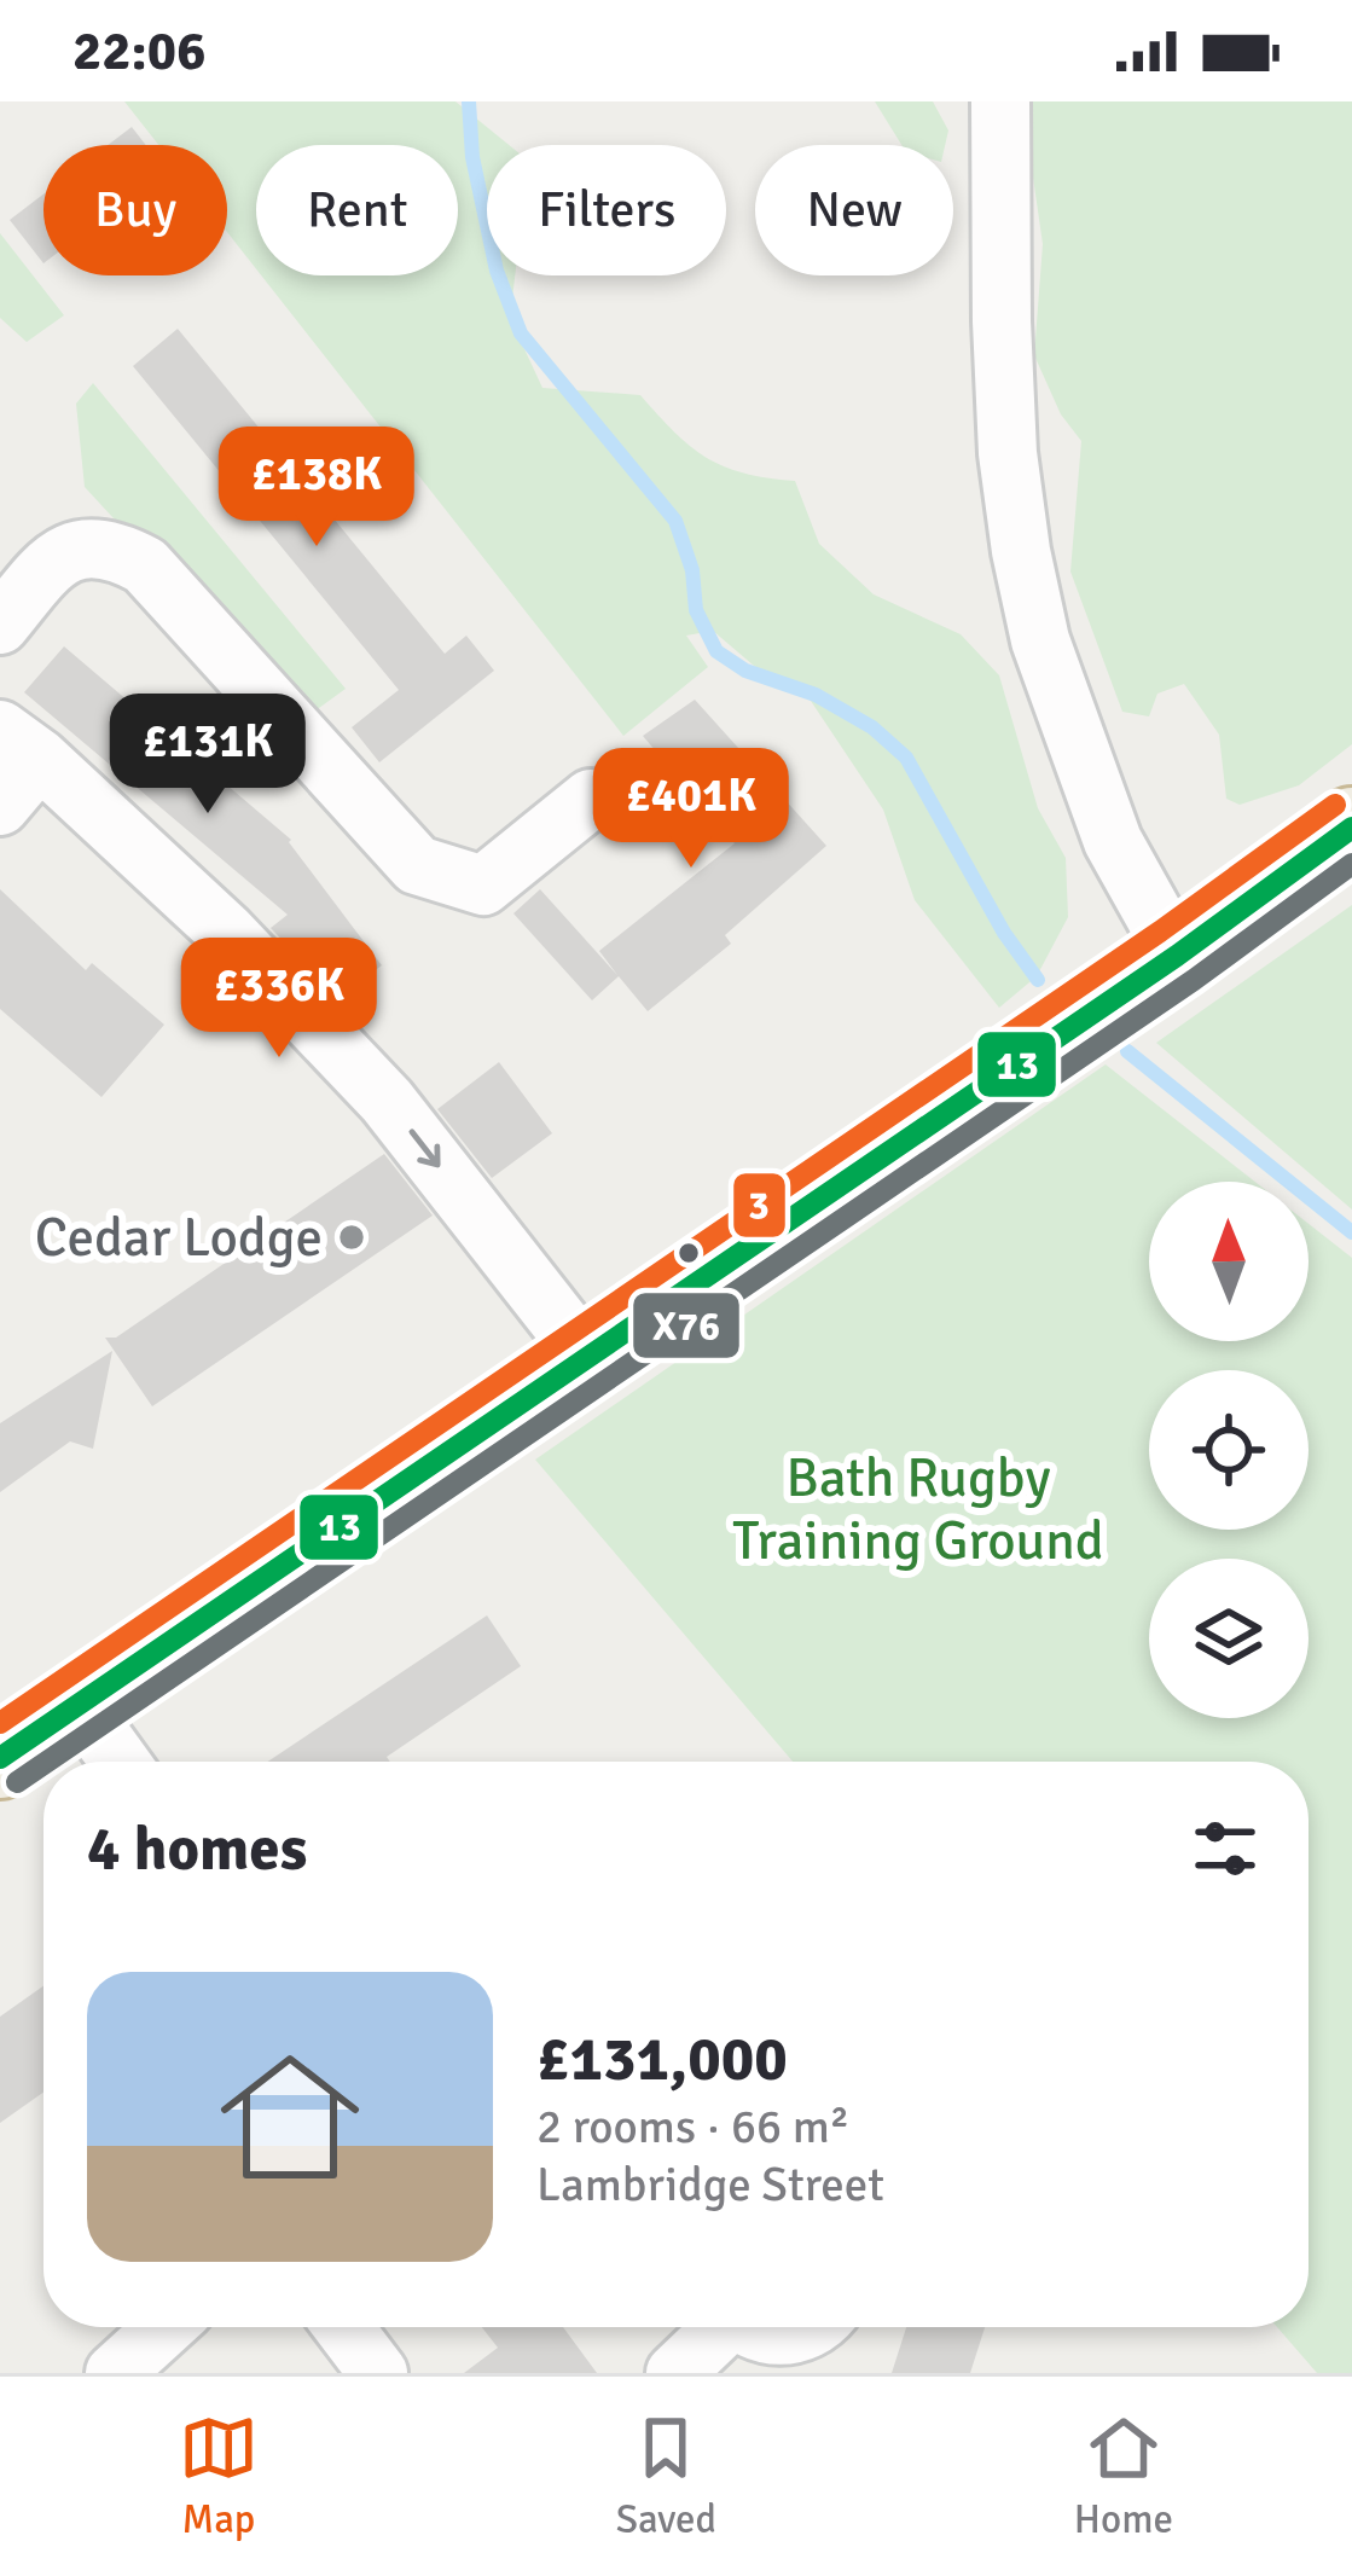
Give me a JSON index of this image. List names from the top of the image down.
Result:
{
  "parks": ["Bath Rugby Training Ground"],
  "places": ["Cedar Lodge"],
  "lines": ["transit line 3", "transit line 13", "transit line X76"],
  "north": "top",
  "page": {
    "status": "22:06",
    "chip": [
      "Buy",
      "Rent",
      "Filters",
      "New"
    ],
    "price": [
      "£138K",
      "£131K",
      "£401K",
      "£336K"
    ],
    "heading": "4 homes",
    "list": [
      {
        "name": "£131,000",
        "note": "2 rooms · 66 m² · Lambridge Street"
      }
    ],
    "tabs": ["Map", "Saved", "Home"]
  }
}
